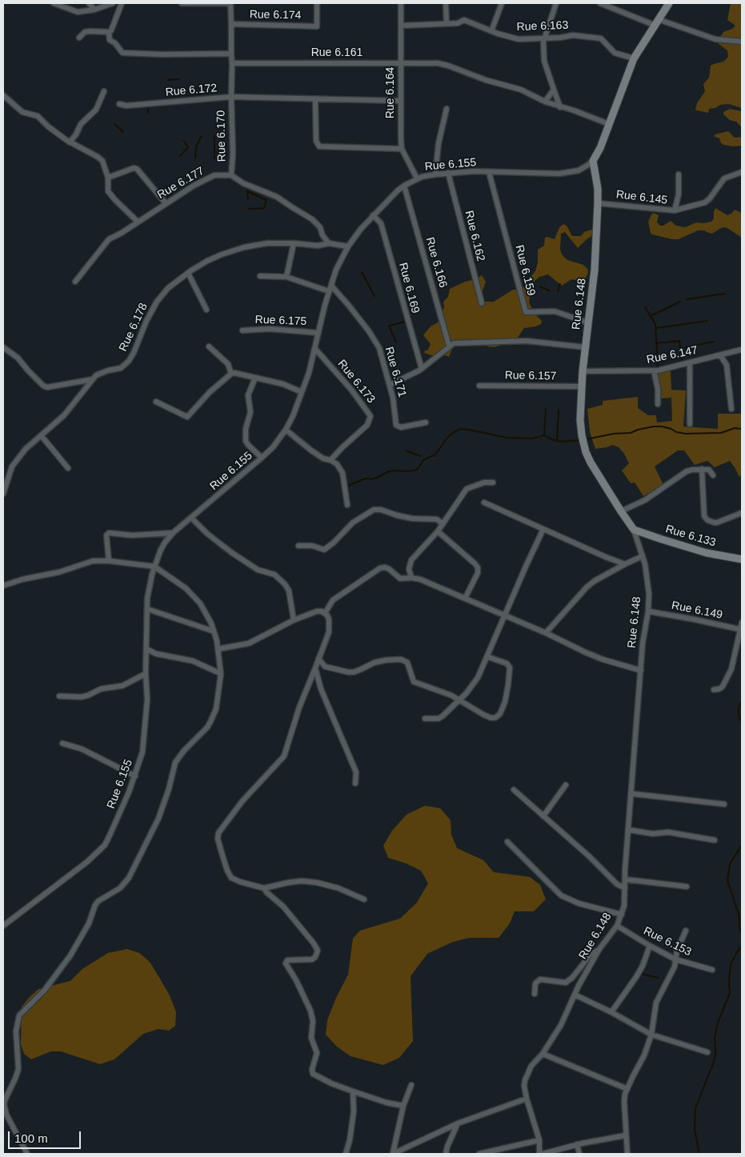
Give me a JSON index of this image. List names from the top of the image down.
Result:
{
  "streets": {
    "street": [
      "Rue 6.174",
      "Rue 6.163",
      "Rue 6.161",
      "Rue 6.172",
      "Rue 6.164",
      "Rue 6.170",
      "Rue 6.155",
      "Rue 6.177",
      "Rue 6.145",
      "Rue 6.162",
      "Rue 6.166",
      "Rue 6.159",
      "Rue 6.169",
      "Rue 6.148",
      "Rue 6.175",
      "Rue 6.178",
      "Rue 6.147",
      "Rue 6.171",
      "Rue 6.157",
      "Rue 6.173",
      "Rue 6.133",
      "Rue 6.149",
      "Rue 6.153"
    ]
  },
  "crossings": [
    ["Rue 6.163", "Rue 6.164"],
    ["Rue 6.161", "Rue 6.172"],
    ["Rue 6.161", "Rue 6.164"],
    ["Rue 6.172", "Rue 6.170"],
    ["Rue 6.164", "Rue 6.155"],
    ["Rue 6.170", "Rue 6.177"],
    ["Rue 6.155", "Rue 6.162"],
    ["Rue 6.155", "Rue 6.166"],
    ["Rue 6.155", "Rue 6.159"],
    ["Rue 6.155", "Rue 6.169"],
    ["Rue 6.155", "Rue 6.148"],
    ["Rue 6.155", "Rue 6.175"],
    ["Rue 6.155", "Rue 6.171"],
    ["Rue 6.155", "Rue 6.173"],
    ["Rue 6.145", "Rue 6.148"],
    ["Rue 6.159", "Rue 6.148"],
    ["Rue 6.148", "Rue 6.147"],
    ["Rue 6.148", "Rue 6.157"],
    ["Rue 6.148", "Rue 6.133"],
    ["Rue 6.148", "Rue 6.149"],
    ["Rue 6.148", "Rue 6.153"]
  ],
  "scale_bar": "100 m"
}
